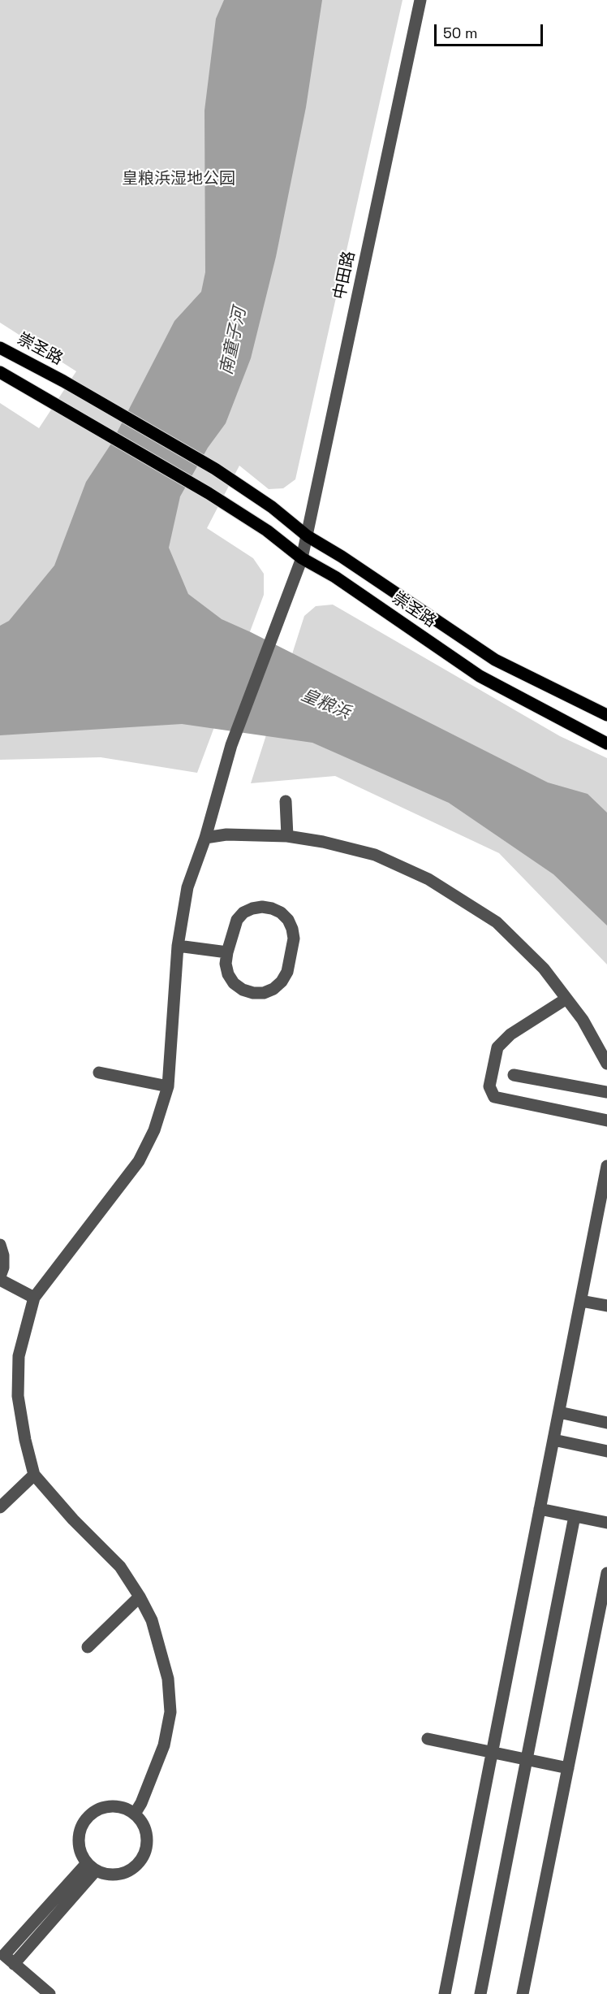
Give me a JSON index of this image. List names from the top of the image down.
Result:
{
  "streets": {
    "main road": ["崇圣路"],
    "street": ["中田路"]
  },
  "crossings": [
    ["中田路", "崇圣路"]
  ],
  "water": ["南童子河", "皇粮浜"],
  "parks": ["皇粮浜湿地公园"],
  "scale_bar": "50 m"
}
